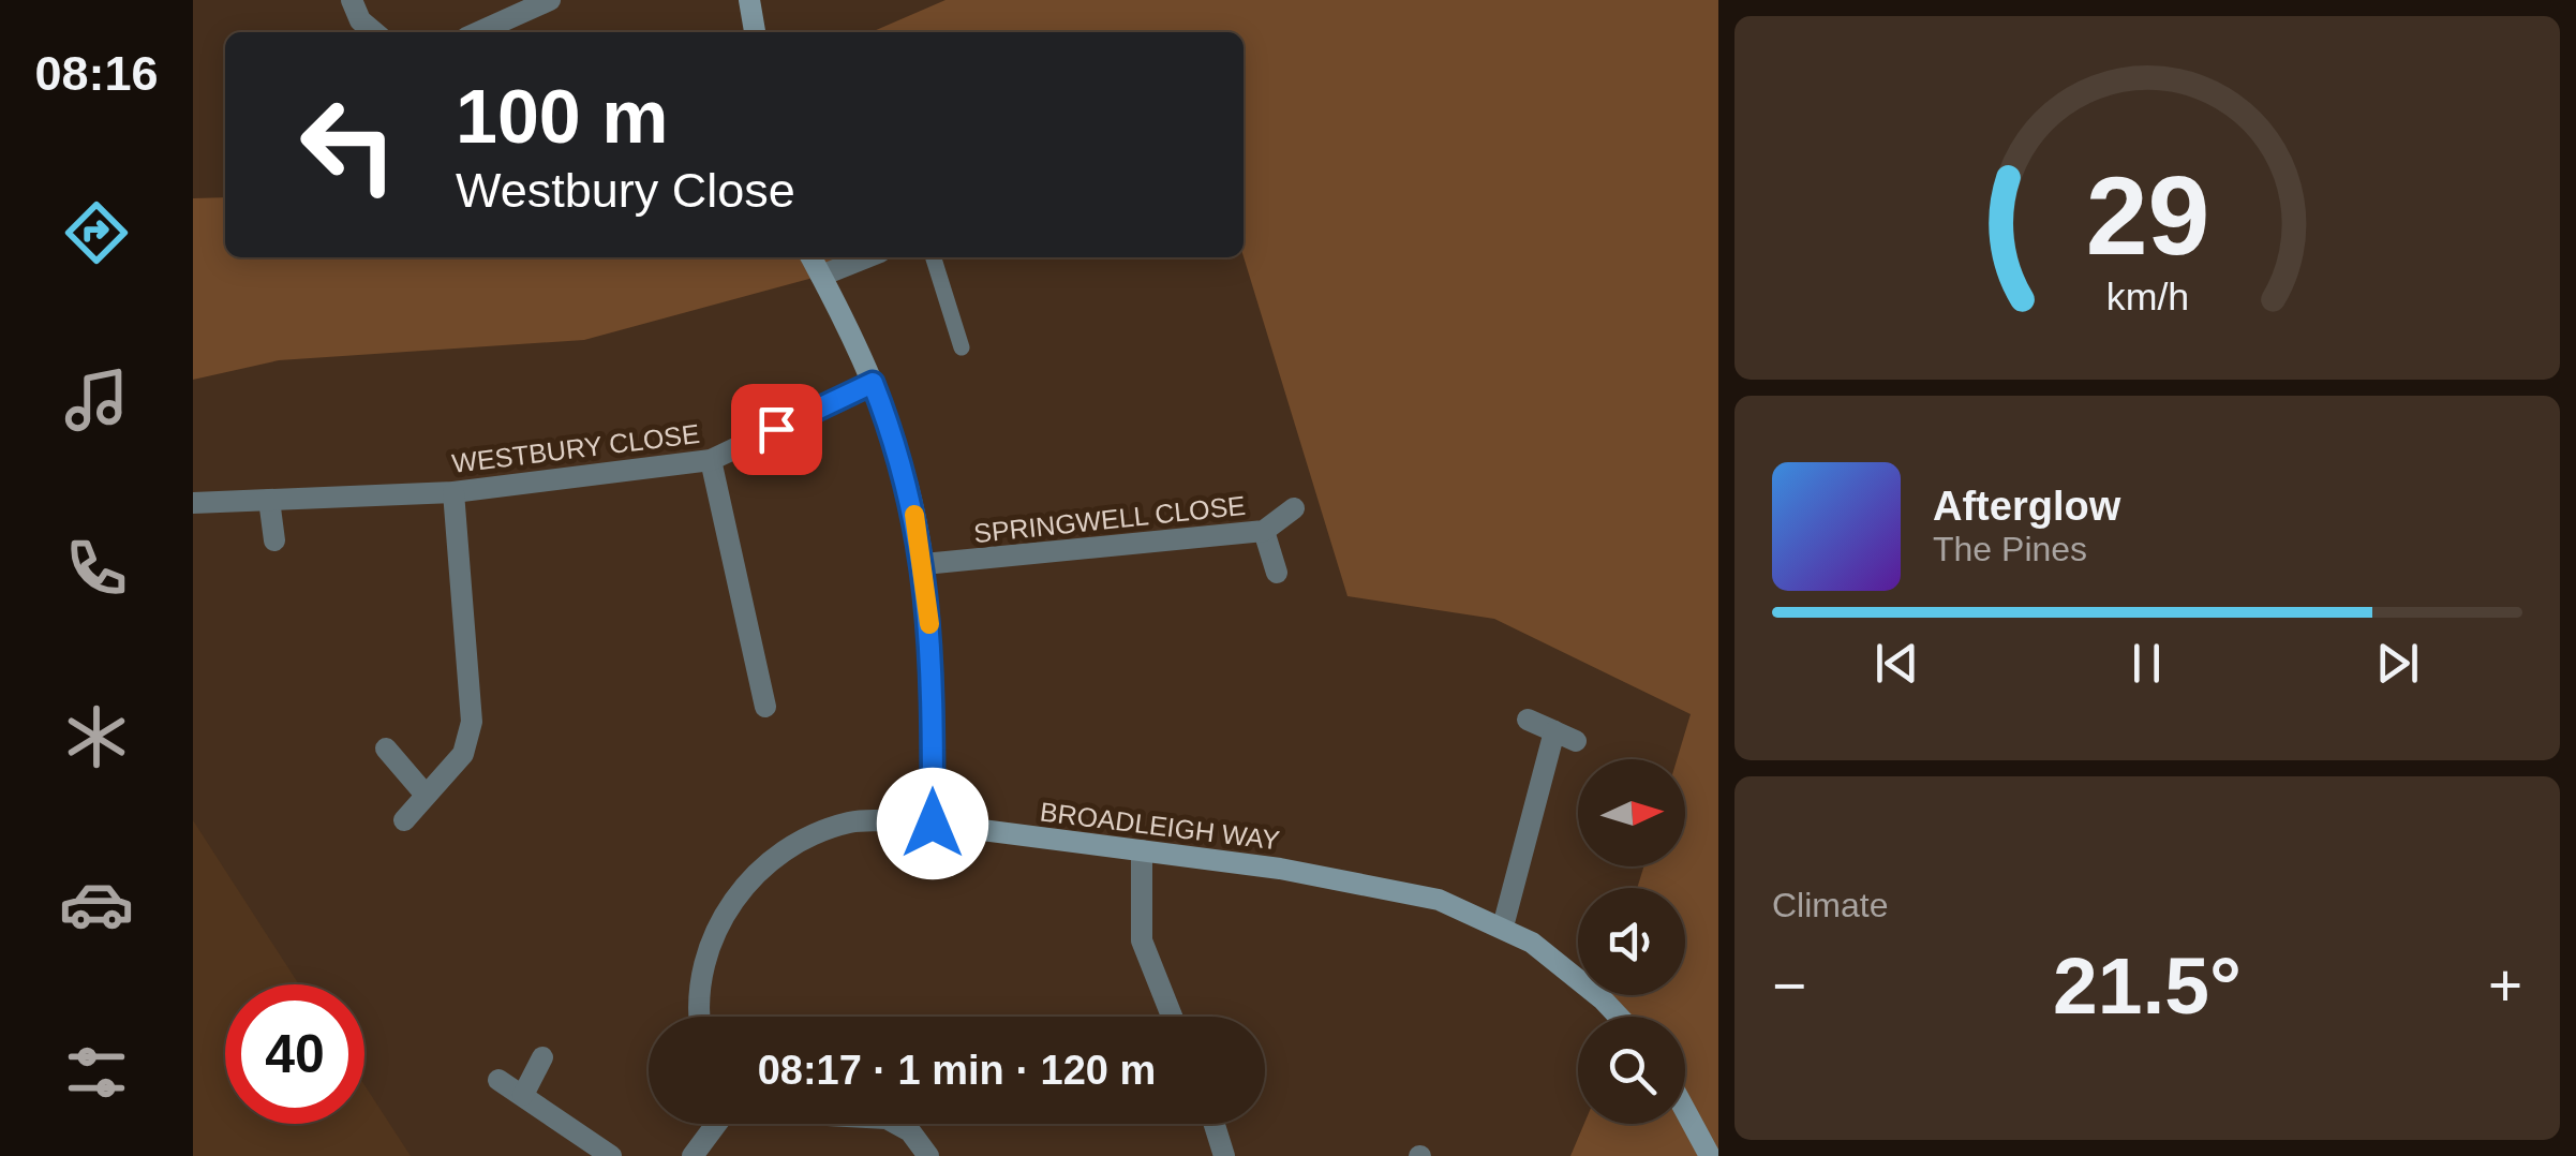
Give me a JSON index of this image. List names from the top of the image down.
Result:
{
  "streets": {
    "street": ["WESTBURY CLOSE", "SPRINGWELL CLOSE", "BROADLEIGH WAY"]
  },
  "north": "right",
  "page": {
    "tabs": "08:16",
    "turn": ["100 m", "Westbury Close"],
    "song": ["Afterglow", "The Pines"],
    "tile": "Climate",
    "heat": ["−", "21.5°", "+"],
    "limit": "40",
    "trip": "08:17 · 1 min · 120 m",
    "gauge": ["29", "km/h"]
  }
}
